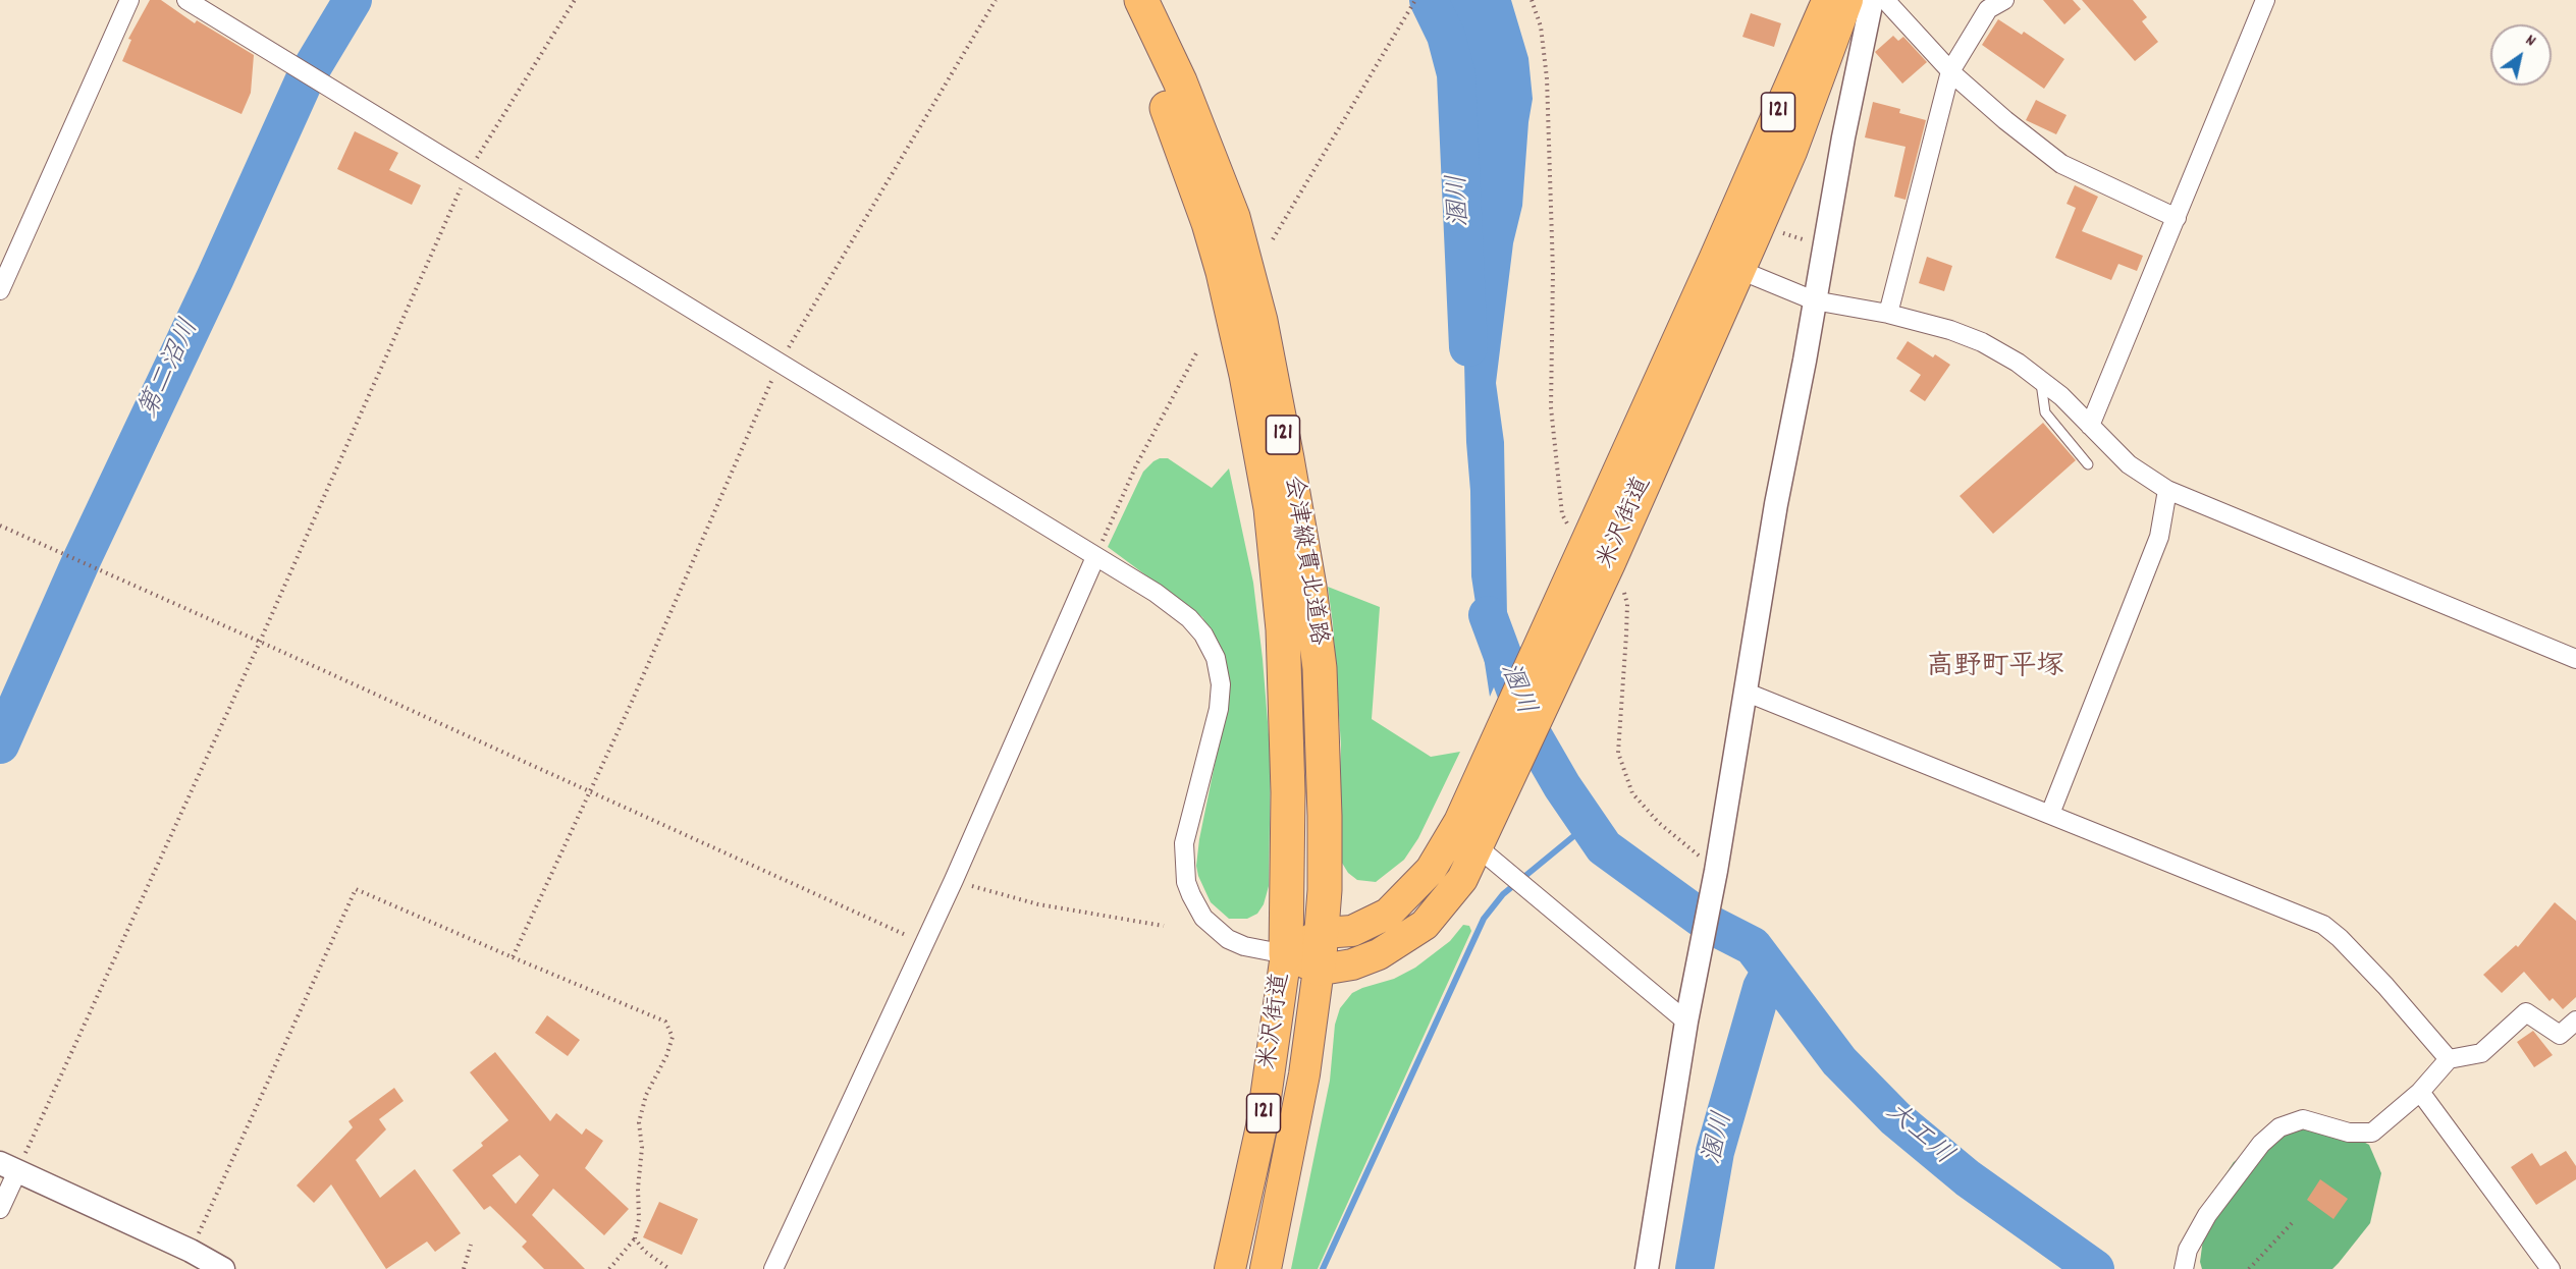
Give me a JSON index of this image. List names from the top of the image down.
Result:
{
  "streets": {
    "highway": ["121", "米沢街道", "会津縦貫北道路"]
  },
  "crossings": [
    ["121", "米沢街道"],
    ["121", "会津縦貫北道路"],
    ["米沢街道", "会津縦貫北道路"]
  ],
  "districts": ["高野町平塚"],
  "water": ["溷川", "第二沼川", "大工川"],
  "north": "top right"
}
